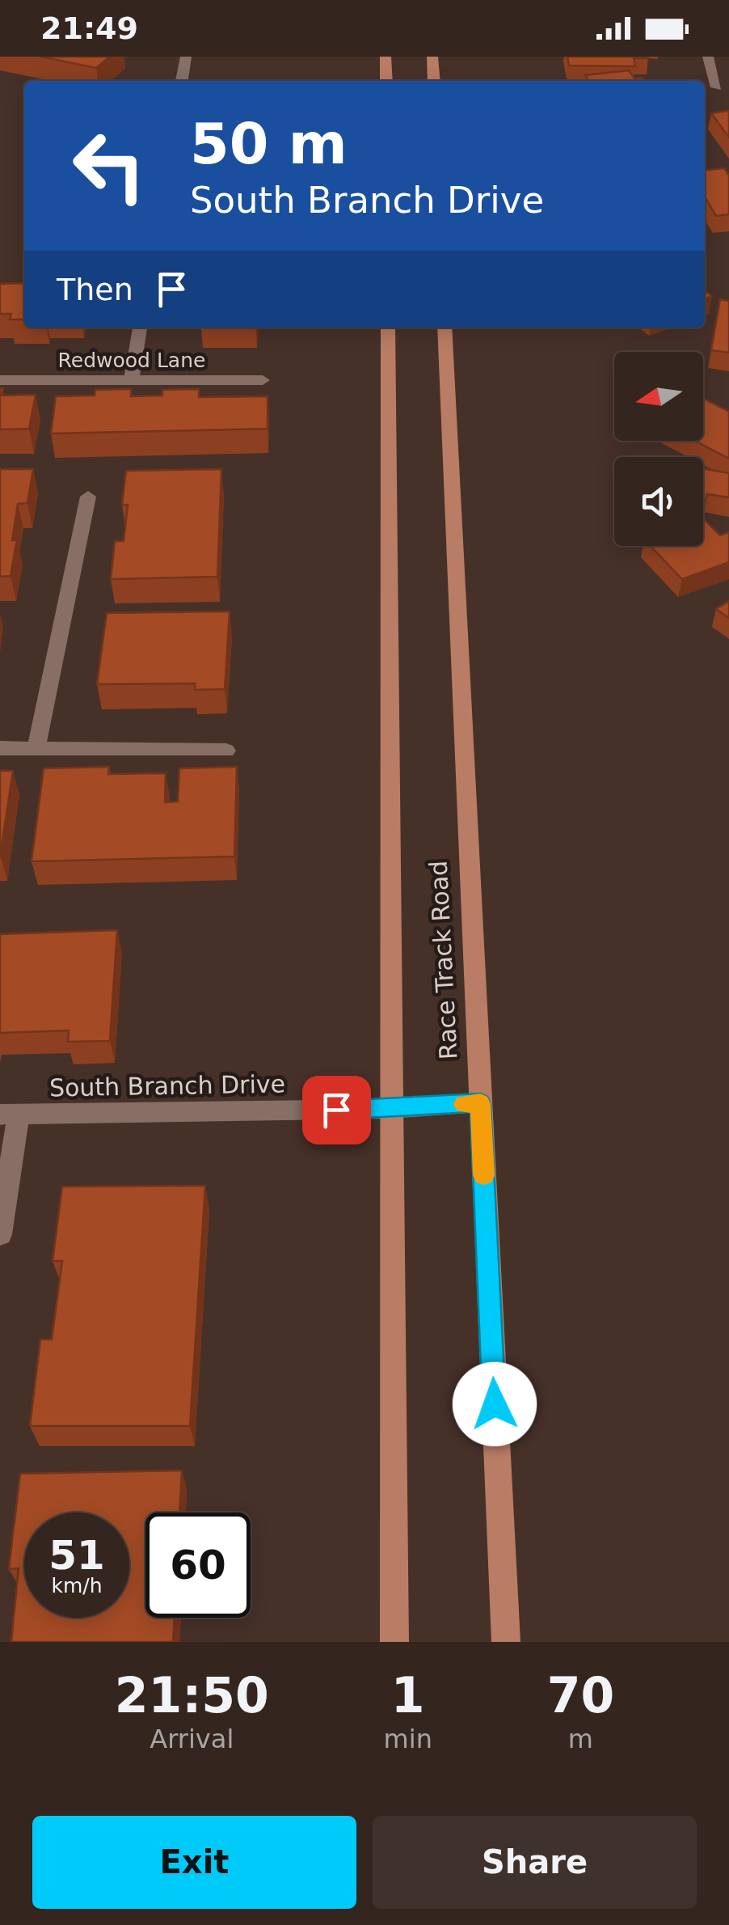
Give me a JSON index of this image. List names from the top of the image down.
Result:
{
  "streets": {
    "main road": ["Race Track Road"],
    "street": ["Redwood Lane", "South Branch Drive"]
  },
  "crossings": [
    ["Race Track Road", "South Branch Drive"]
  ],
  "north": "left",
  "page": {
    "status": "21:49",
    "turn": ["50 m", "South Branch Drive"],
    "then": "Then",
    "speed": "51 km/h",
    "limit": "60",
    "eta": [
      "21:50",
      "Arrival",
      "1",
      "min",
      "70",
      "m"
    ],
    "buttons": ["Exit", "Share"]
  }
}
